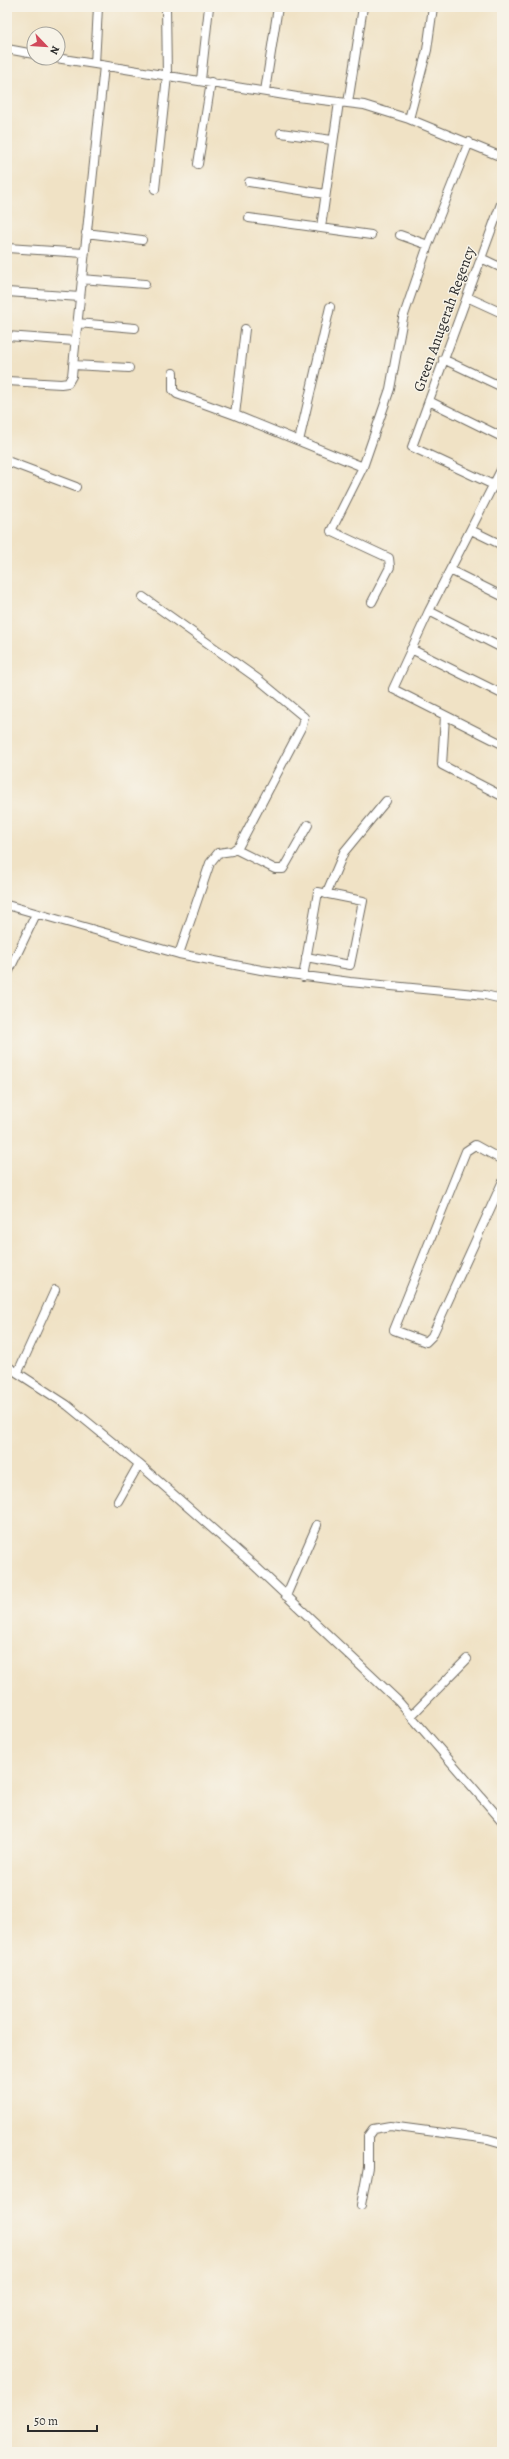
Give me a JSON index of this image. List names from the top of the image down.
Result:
{
  "streets": {
    "street": ["Green Anugerah Regency"]
  },
  "scale_bar": "50 m",
  "north": "bottom right"
}
